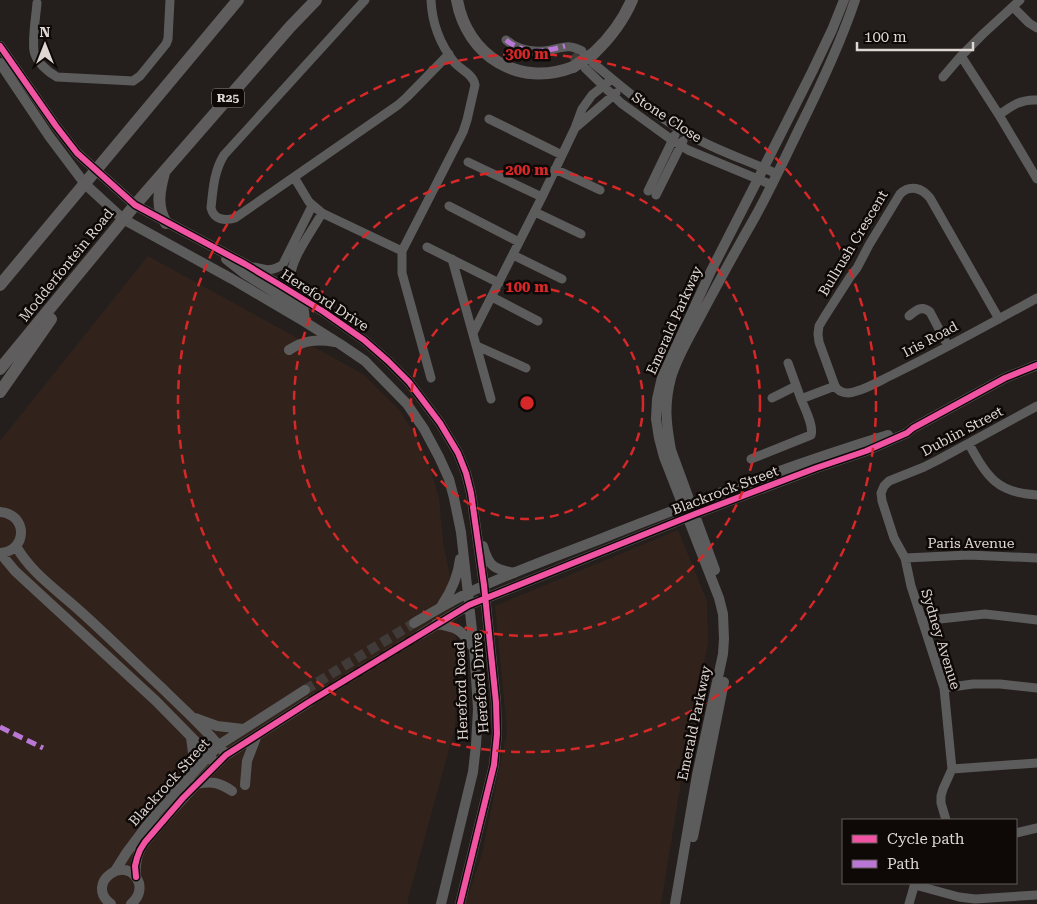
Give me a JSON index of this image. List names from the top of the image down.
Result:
{
  "streets": {
    "main road": ["R25", "Modderfontein Road"],
    "street": [
      "Stone Close",
      "Bullrush Crescent",
      "Hereford Drive",
      "Emerald Parkway",
      "Iris Road",
      "Dublin Street",
      "Blackrock Street",
      "Paris Avenue",
      "Sydney Avenue",
      "Hereford Road"
    ]
  },
  "crossings": [
    ["Stone Close", "Emerald Parkway"],
    ["Bullrush Crescent", "Iris Road"],
    ["Modderfontein Road", "Hereford Drive"],
    ["Hereford Drive", "Blackrock Street"],
    ["Hereford Drive", "Hereford Road"],
    ["Emerald Parkway", "Blackrock Street"],
    ["Dublin Street", "Sydney Avenue"],
    ["Blackrock Street", "Hereford Road"],
    ["Paris Avenue", "Sydney Avenue"]
  ],
  "legend": ["Cycle path", "Path"],
  "scale_bar": "100 m",
  "north": "top",
  "rings": ["300 m", "200 m", "100 m"]
}
